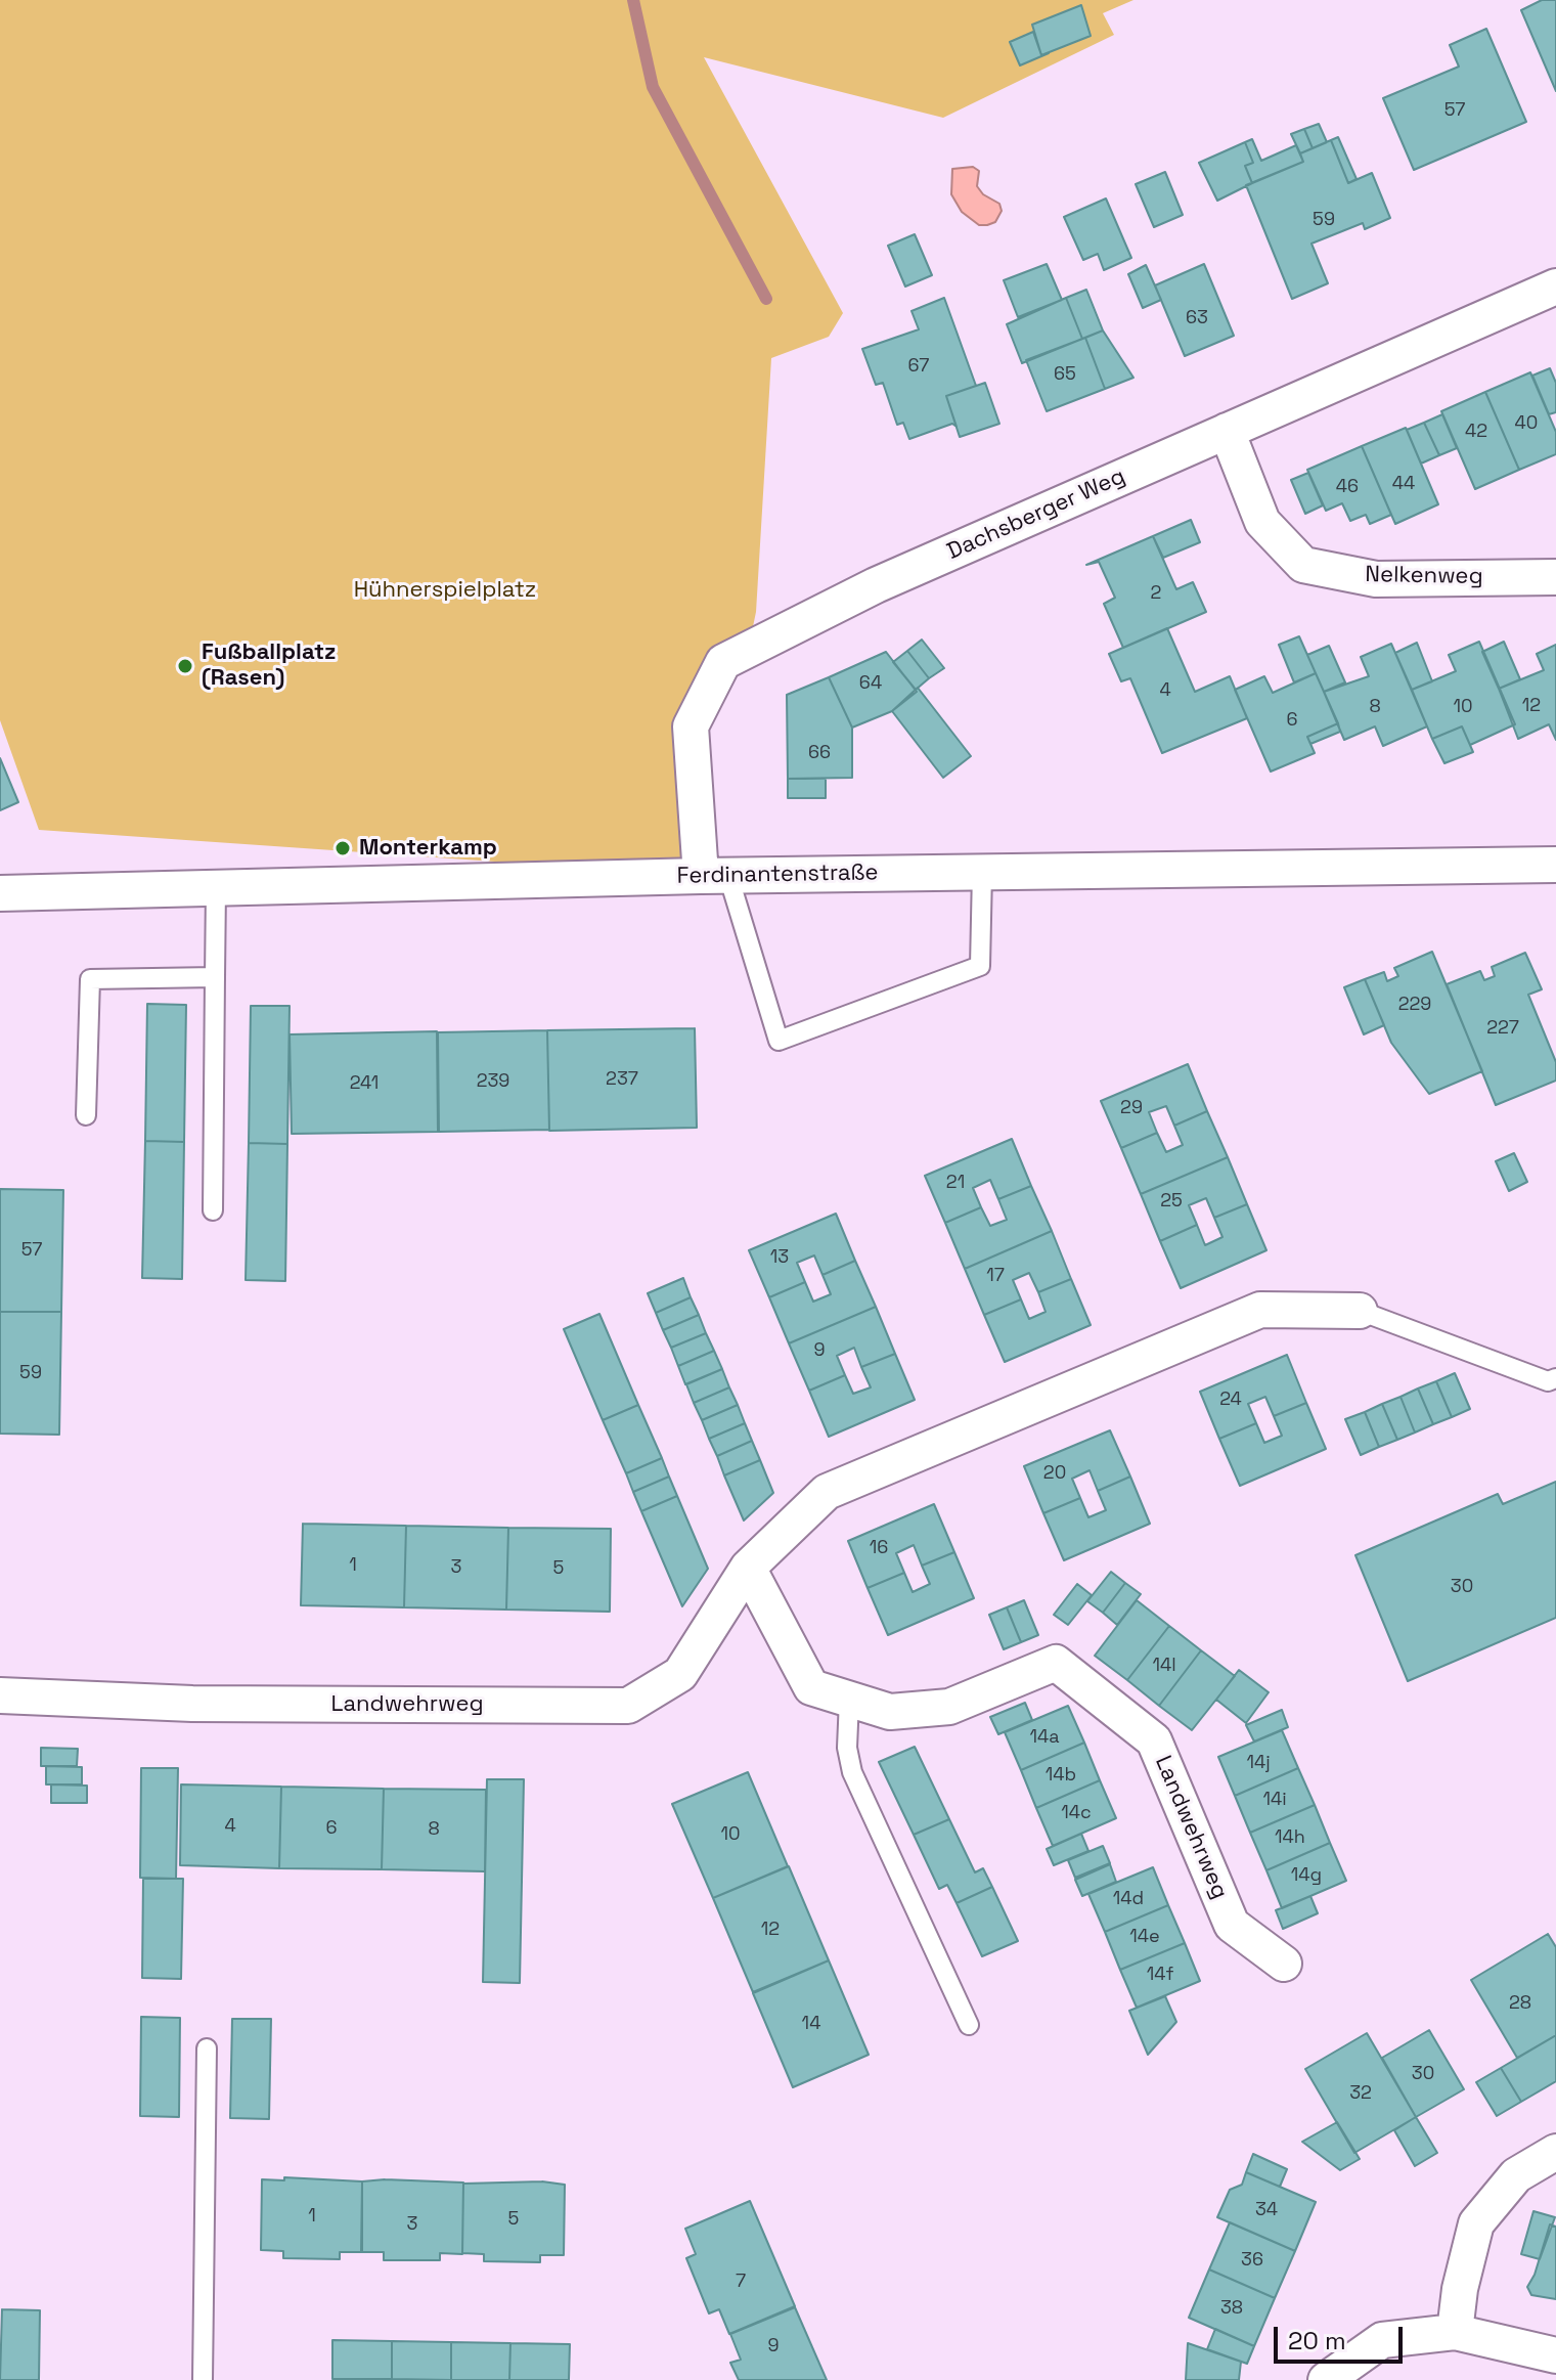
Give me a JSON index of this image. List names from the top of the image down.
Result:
{
  "streets": {
    "street": [
      "Dachsberger Weg",
      "Nelkenweg",
      "Ferdinantenstraße",
      "Landwehrweg"
    ]
  },
  "crossings": [
    ["Dachsberger Weg", "Nelkenweg"],
    ["Dachsberger Weg", "Ferdinantenstraße"]
  ],
  "parks": ["Hühnerspielplatz"],
  "places": ["Fußballplatz (Rasen)", "Monterkamp"],
  "house_numbers": [
    "57",
    "59",
    "63",
    "67",
    "65",
    "40",
    "42",
    "44",
    "46",
    "2",
    "64",
    "4",
    "12",
    "8",
    "10",
    "6",
    "66",
    "229",
    "227",
    "237",
    "239",
    "241",
    "29",
    "21",
    "25",
    "57",
    "13",
    "17",
    "9",
    "59",
    "24",
    "20",
    "16",
    "1",
    "3",
    "5",
    "30",
    "14l",
    "14a",
    "14j",
    "14b",
    "14i",
    "14c",
    "4",
    "6",
    "8",
    "10",
    "14h",
    "14g",
    "14d",
    "12",
    "14e",
    "14f",
    "28",
    "14",
    "30",
    "32",
    "34",
    "1",
    "5",
    "3",
    "36",
    "7",
    "38",
    "9"
  ],
  "scale_bar": "20 m"
}
